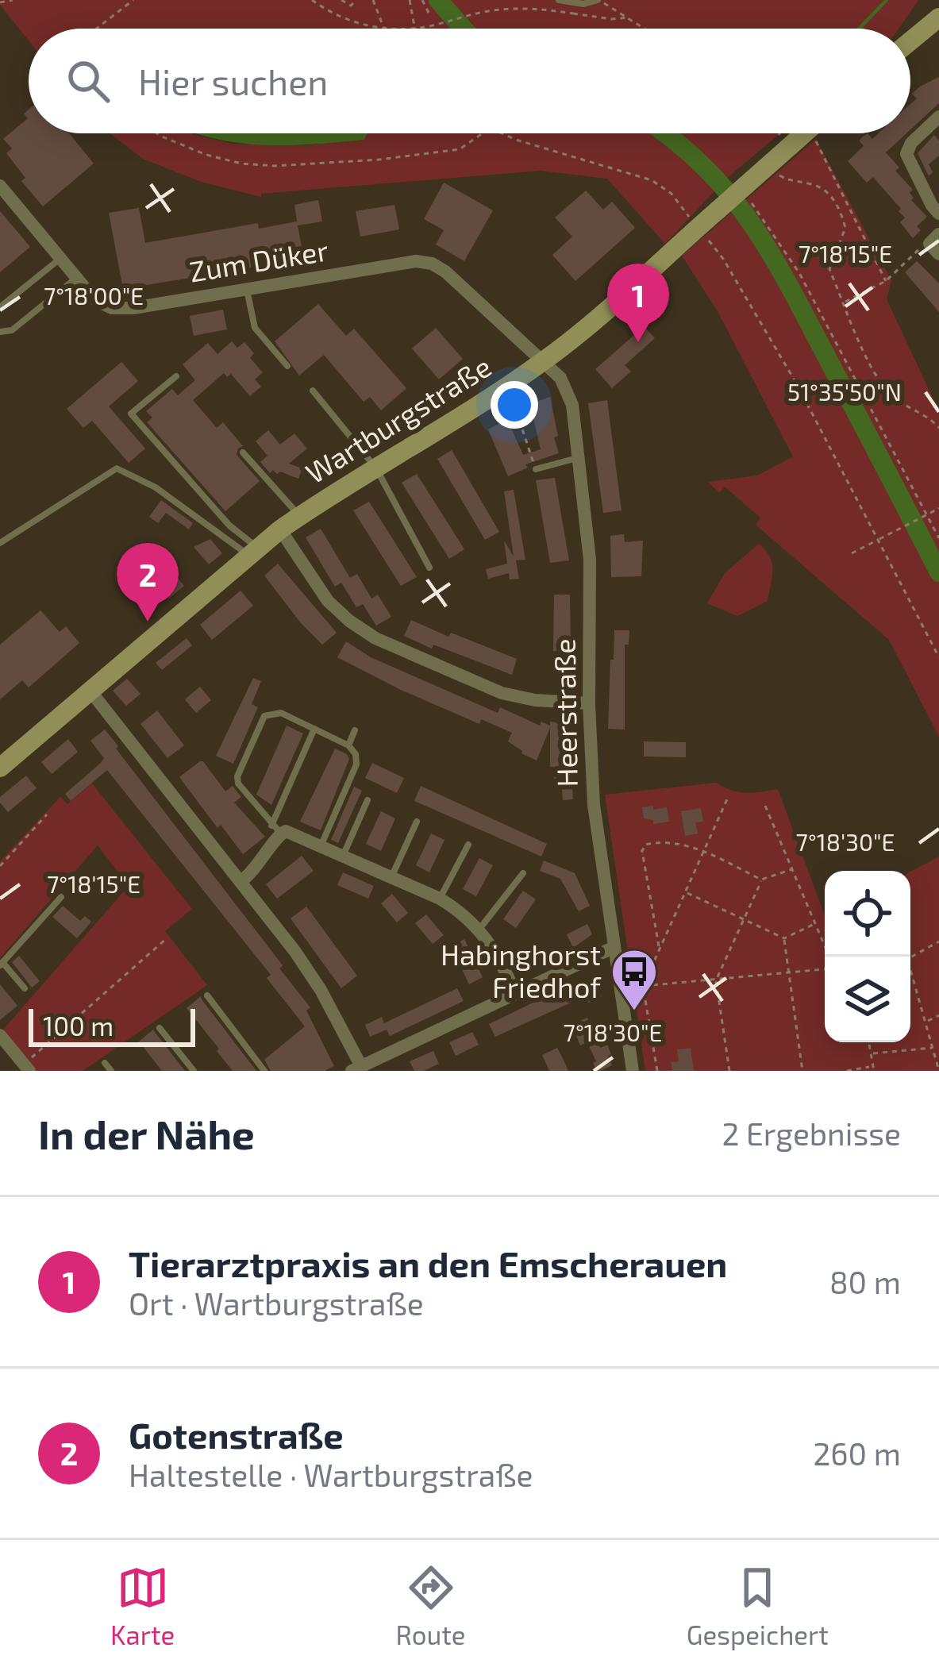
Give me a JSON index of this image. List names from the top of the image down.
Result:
{
  "streets": {
    "main road": ["Wartburgstraße"],
    "street": ["Zum Düker", "Heerstraße"]
  },
  "crossings": [
    ["Zum Düker", "Wartburgstraße"],
    ["Zum Düker", "Heerstraße"],
    ["Wartburgstraße", "Heerstraße"]
  ],
  "places": {
    "bus stop": ["Habinghorst Friedhof"]
  },
  "scale_bar": "100 m",
  "page": {
    "search": "Hier suchen",
    "pins": ["1", "2"],
    "scale": "100 m",
    "heading": ["In der Nähe", "2 Ergebnisse"],
    "list": [
      {
        "mark": "1",
        "name": "Tierarztpraxis an den Emscherauen",
        "note": "Ort · Wartburgstraße",
        "value": "80 m"
      },
      {
        "mark": "2",
        "name": "Gotenstraße",
        "note": "Haltestelle · Wartburgstraße",
        "value": "260 m"
      }
    ],
    "nav": ["Karte", "Route", "Gespeichert"]
  },
  "coordinates": [
    "7°18'15\"E",
    "7°18'00\"E",
    "51°35'50\"N",
    "7°18'30\"E"
  ]
}
